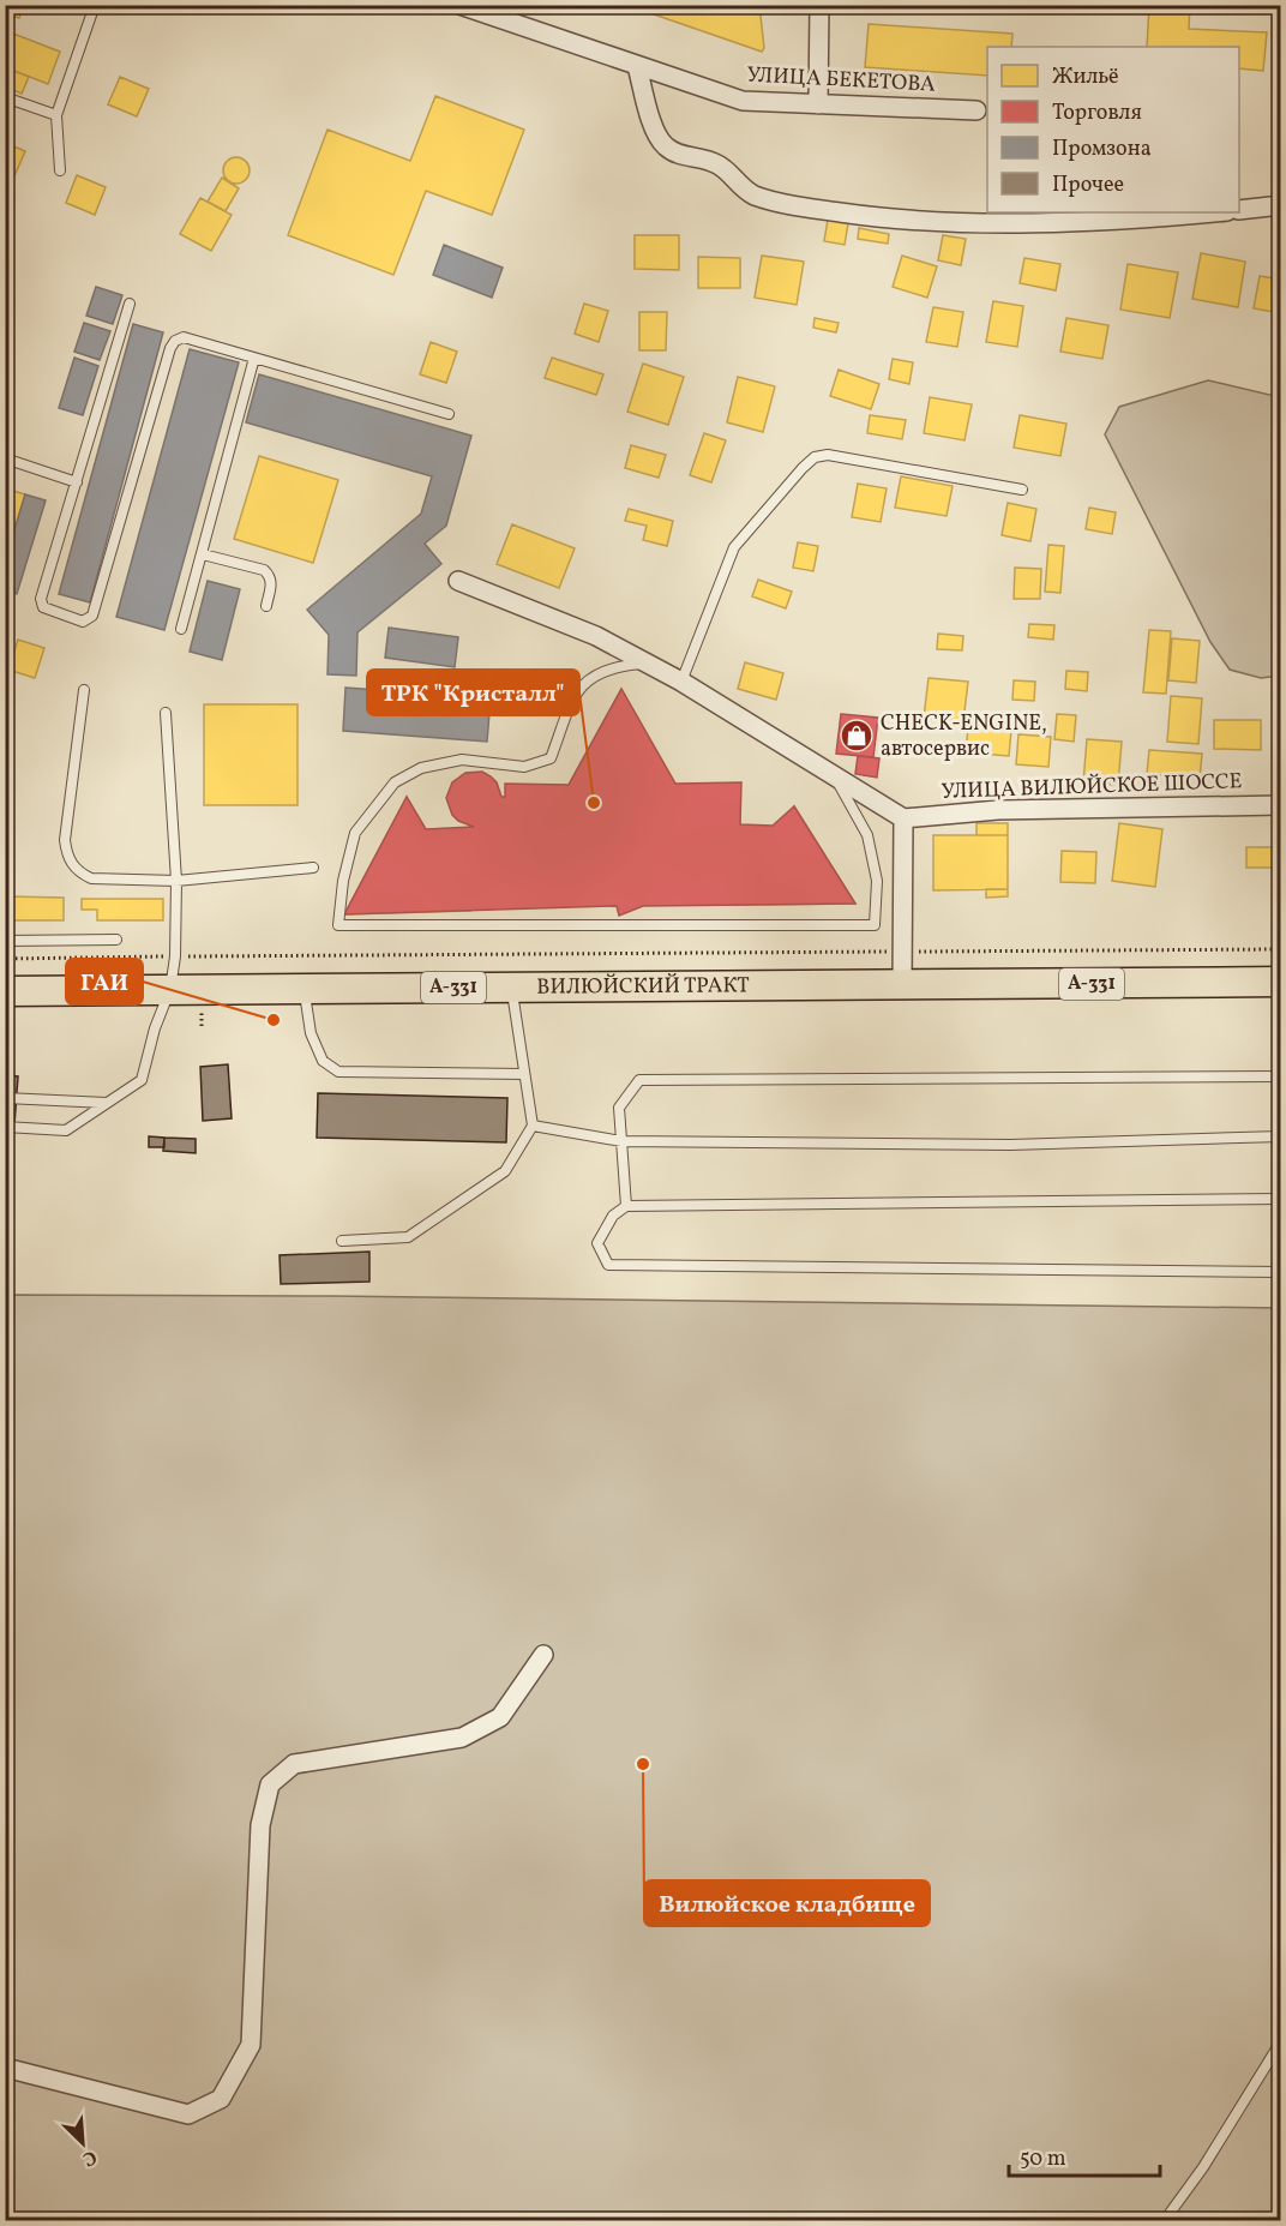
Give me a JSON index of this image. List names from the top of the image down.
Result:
{
  "streets": {
    "main road": ["А-331", "ВИЛЮЙСКИЙ ТРАКТ"],
    "street": ["УЛИЦА БЕКЕТОВА", "УЛИЦА ВИЛЮЙСКОЕ ШОССЕ"]
  },
  "places": {
    "shop": ["CHECK-ENGINE, автосервис"],
    "other": ["ТРК \"Кристалл\"", "ГАИ", "Вилюйское кладбище"]
  },
  "legend": [
    "Жильё",
    "Торговля",
    "Промзона",
    "Прочее"
  ],
  "scale_bar": "50 m",
  "north": "bottom right"
}
